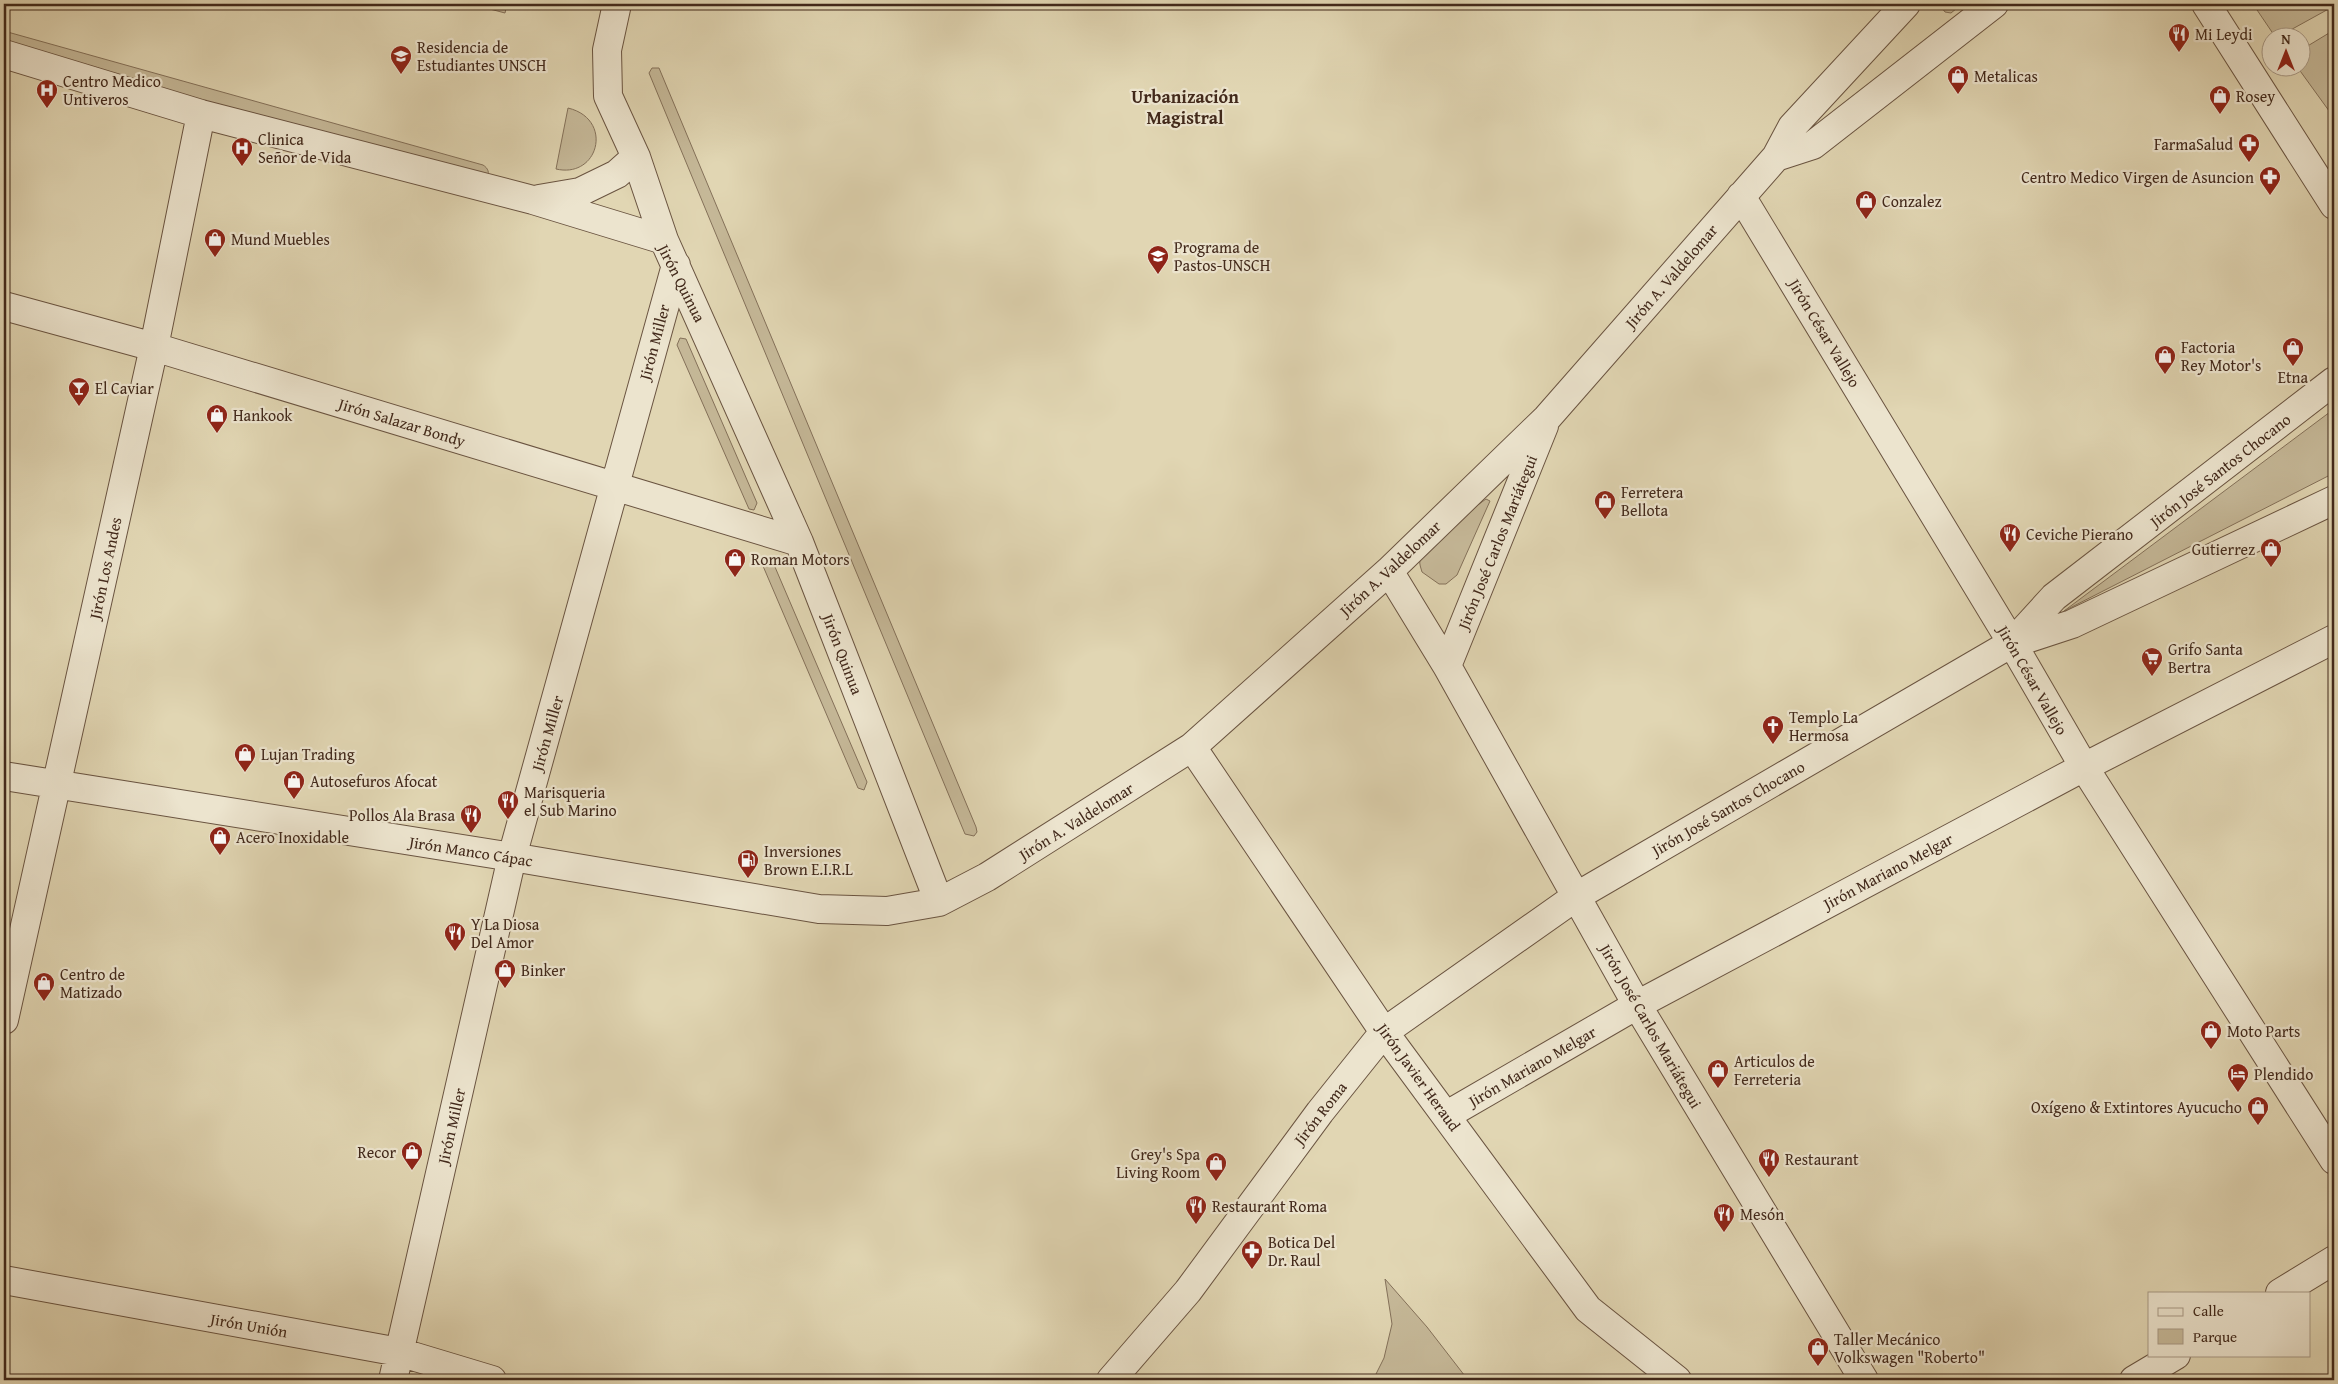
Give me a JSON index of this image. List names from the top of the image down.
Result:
{
  "streets": {
    "street": [
      "Jirón A. Valdelomar",
      "Jirón Quinua",
      "Jirón César Vallejo",
      "Jirón Miller",
      "Jirón Salazar Bondy",
      "Jirón José Santos Chocano",
      "Jirón José Carlos Mariátegui",
      "Jirón Los Andes",
      "Jirón Manco Cápac",
      "Jirón Mariano Melgar",
      "Jirón Javier Heraud",
      "Jirón Roma",
      "Jirón Unión"
    ]
  },
  "crossings": [
    ["Jirón A. Valdelomar", "Jirón Quinua"],
    ["Jirón A. Valdelomar", "Jirón César Vallejo"],
    ["Jirón A. Valdelomar", "Jirón José Carlos Mariátegui"],
    ["Jirón A. Valdelomar", "Jirón Manco Cápac"],
    ["Jirón A. Valdelomar", "Jirón Javier Heraud"],
    ["Jirón Quinua", "Jirón Miller"],
    ["Jirón Quinua", "Jirón Salazar Bondy"],
    ["Jirón Quinua", "Jirón Los Andes"],
    ["Jirón Quinua", "Jirón Manco Cápac"],
    ["Jirón César Vallejo", "Jirón José Santos Chocano"],
    ["Jirón César Vallejo", "Jirón Mariano Melgar"],
    ["Jirón Miller", "Jirón Salazar Bondy"],
    ["Jirón Miller", "Jirón Manco Cápac"],
    ["Jirón Miller", "Jirón Unión"],
    ["Jirón Salazar Bondy", "Jirón Los Andes"],
    ["Jirón José Santos Chocano", "Jirón José Carlos Mariátegui"],
    ["Jirón José Santos Chocano", "Jirón Roma"],
    ["Jirón José Carlos Mariátegui", "Jirón Mariano Melgar"],
    ["Jirón José Carlos Mariátegui", "Jirón Roma"],
    ["Jirón Los Andes", "Jirón Manco Cápac"],
    ["Jirón Mariano Melgar", "Jirón Javier Heraud"],
    ["Jirón Javier Heraud", "Jirón Roma"]
  ],
  "districts": ["Urbanización Magistral"],
  "places": {
    "restaurant": [
      "Mi Leydi",
      "Ceviche Pierano",
      "Marisqueria el Sub Marino",
      "Pollos Ala Brasa",
      "Y La Diosa Del Amor",
      "Restaurant",
      "Restaurant Roma",
      "Mesón"
    ],
    "school or university": ["Residencia de Estudiantes UNSCH", "Programa de Pastos-UNSCH"],
    "shop": [
      "Metalicas",
      "Rosey",
      "Conzalez",
      "Mund Muebles",
      "Etna",
      "Factoria Rey Motor's",
      "Hankook",
      "Ferretera Bellota",
      "Gutierrez",
      "Roman Motors",
      "Lujan Trading",
      "Autosefuros Afocat",
      "Acero Inoxidable",
      "Binker",
      "Centro de Matizado",
      "Moto Parts",
      "Articulos de Ferreteria",
      "Oxígeno & Extintores Ayucucho",
      "Recor",
      "Grey's Spa Living Room",
      "Taller Mecánico Volkswagen \"Roberto\""
    ],
    "hospital": ["Centro Medico Untiveros", "Clinica Señor de Vida"],
    "pharmacy": ["FarmaSalud", "Centro Medico Virgen de Asuncion", "Botica Del Dr. Raul"],
    "bar": ["El Caviar"],
    "supermarket": ["Grifo Santa Bertra"],
    "church": ["Templo La Hermosa"],
    "fuel station": ["Inversiones Brown E.I.R.L"],
    "hotel": ["Plendido"]
  },
  "legend": ["Calle", "Parque"],
  "north": "top"
}
